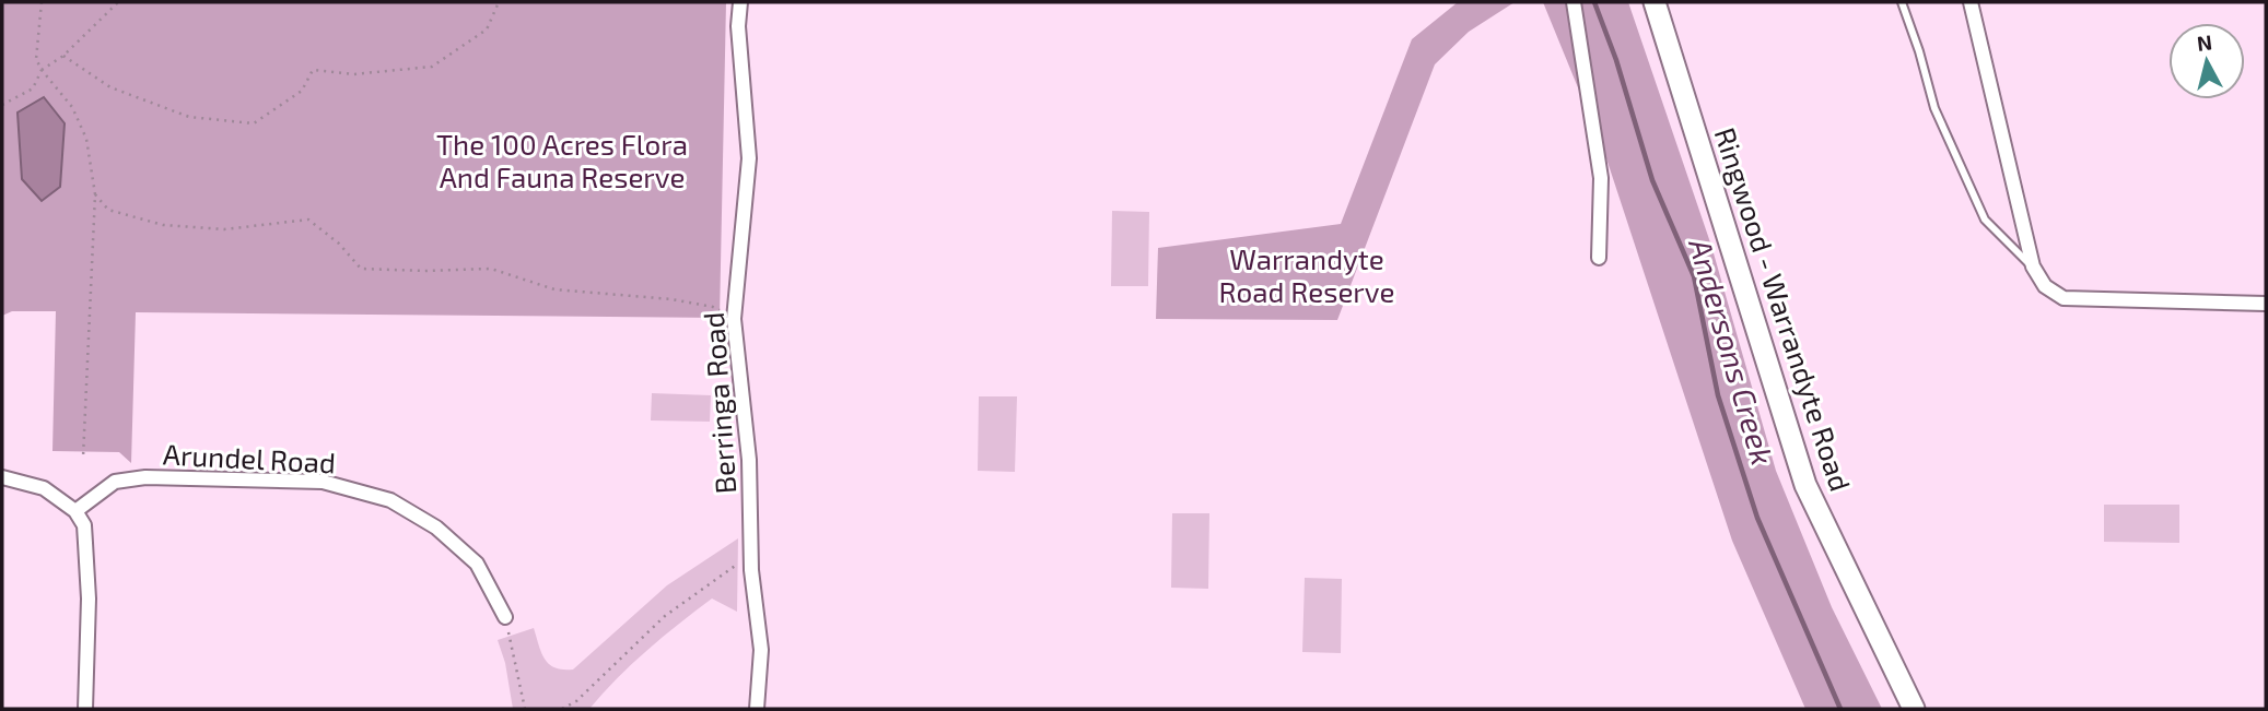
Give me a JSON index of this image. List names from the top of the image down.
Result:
{
  "streets": {
    "main road": ["Ringwood - Warrandyte Road"],
    "street": ["Berringa Road", "Arundel Road"]
  },
  "water": ["Andersons Creek"],
  "parks": ["The 100 Acres Flora And Fauna Reserve", "Warrandyte Road Reserve"],
  "north": "top"
}
